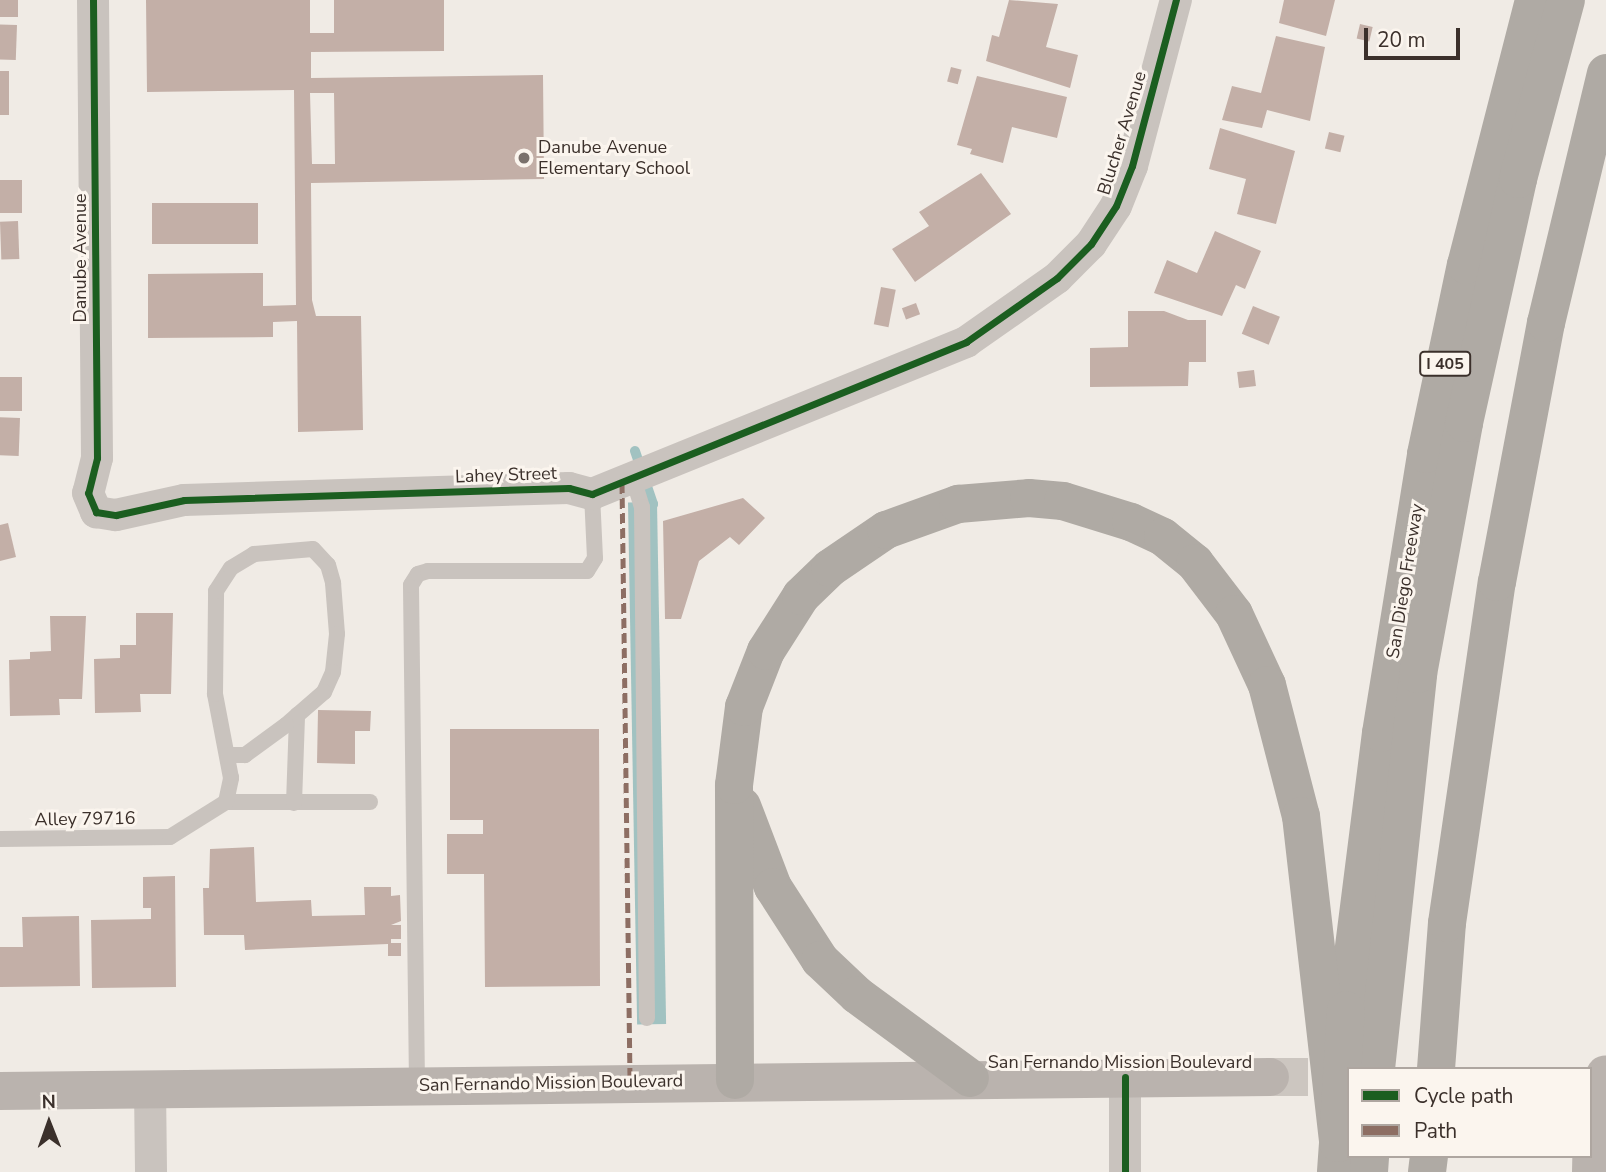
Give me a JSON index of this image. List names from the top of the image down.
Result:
{
  "streets": {
    "highway": ["I 405", "San Diego Freeway"],
    "main road": ["San Fernando Mission Boulevard"],
    "street": ["Blucher Avenue", "Danube Avenue", "Lahey Street"],
    "lane": ["Alley 79716"]
  },
  "crossings": [
    ["Danube Avenue", "Lahey Street"]
  ],
  "places": ["Danube Avenue Elementary School"],
  "legend": ["Cycle path", "Path"],
  "scale_bar": "20 m",
  "north": "top"
}
